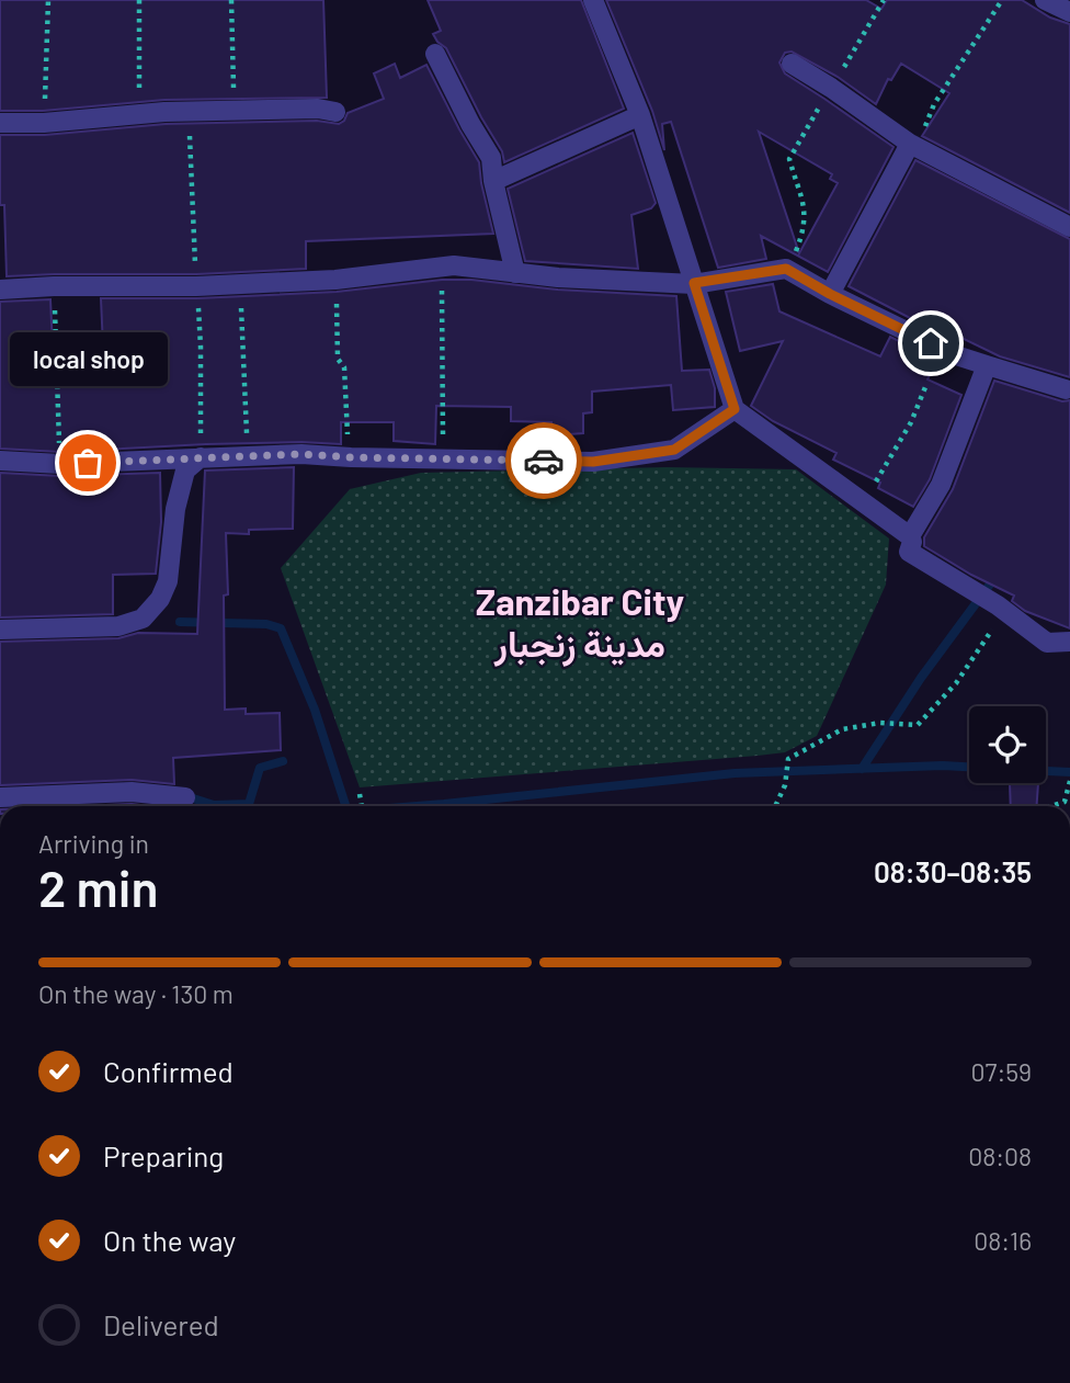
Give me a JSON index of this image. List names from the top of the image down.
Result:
{
  "districts": ["Zanzibar City مدينة زنجبار"],
  "places": ["local shop"],
  "page": {
    "bubble": "local shop",
    "heading": ["2 min", "Arriving in", "08:30–08:35"],
    "bar": "On the way · 130 m",
    "list": [
      ["Confirmed", "07:59"],
      ["Preparing", "08:08"],
      ["On the way", "08:16"],
      "Delivered"
    ]
  }
}
